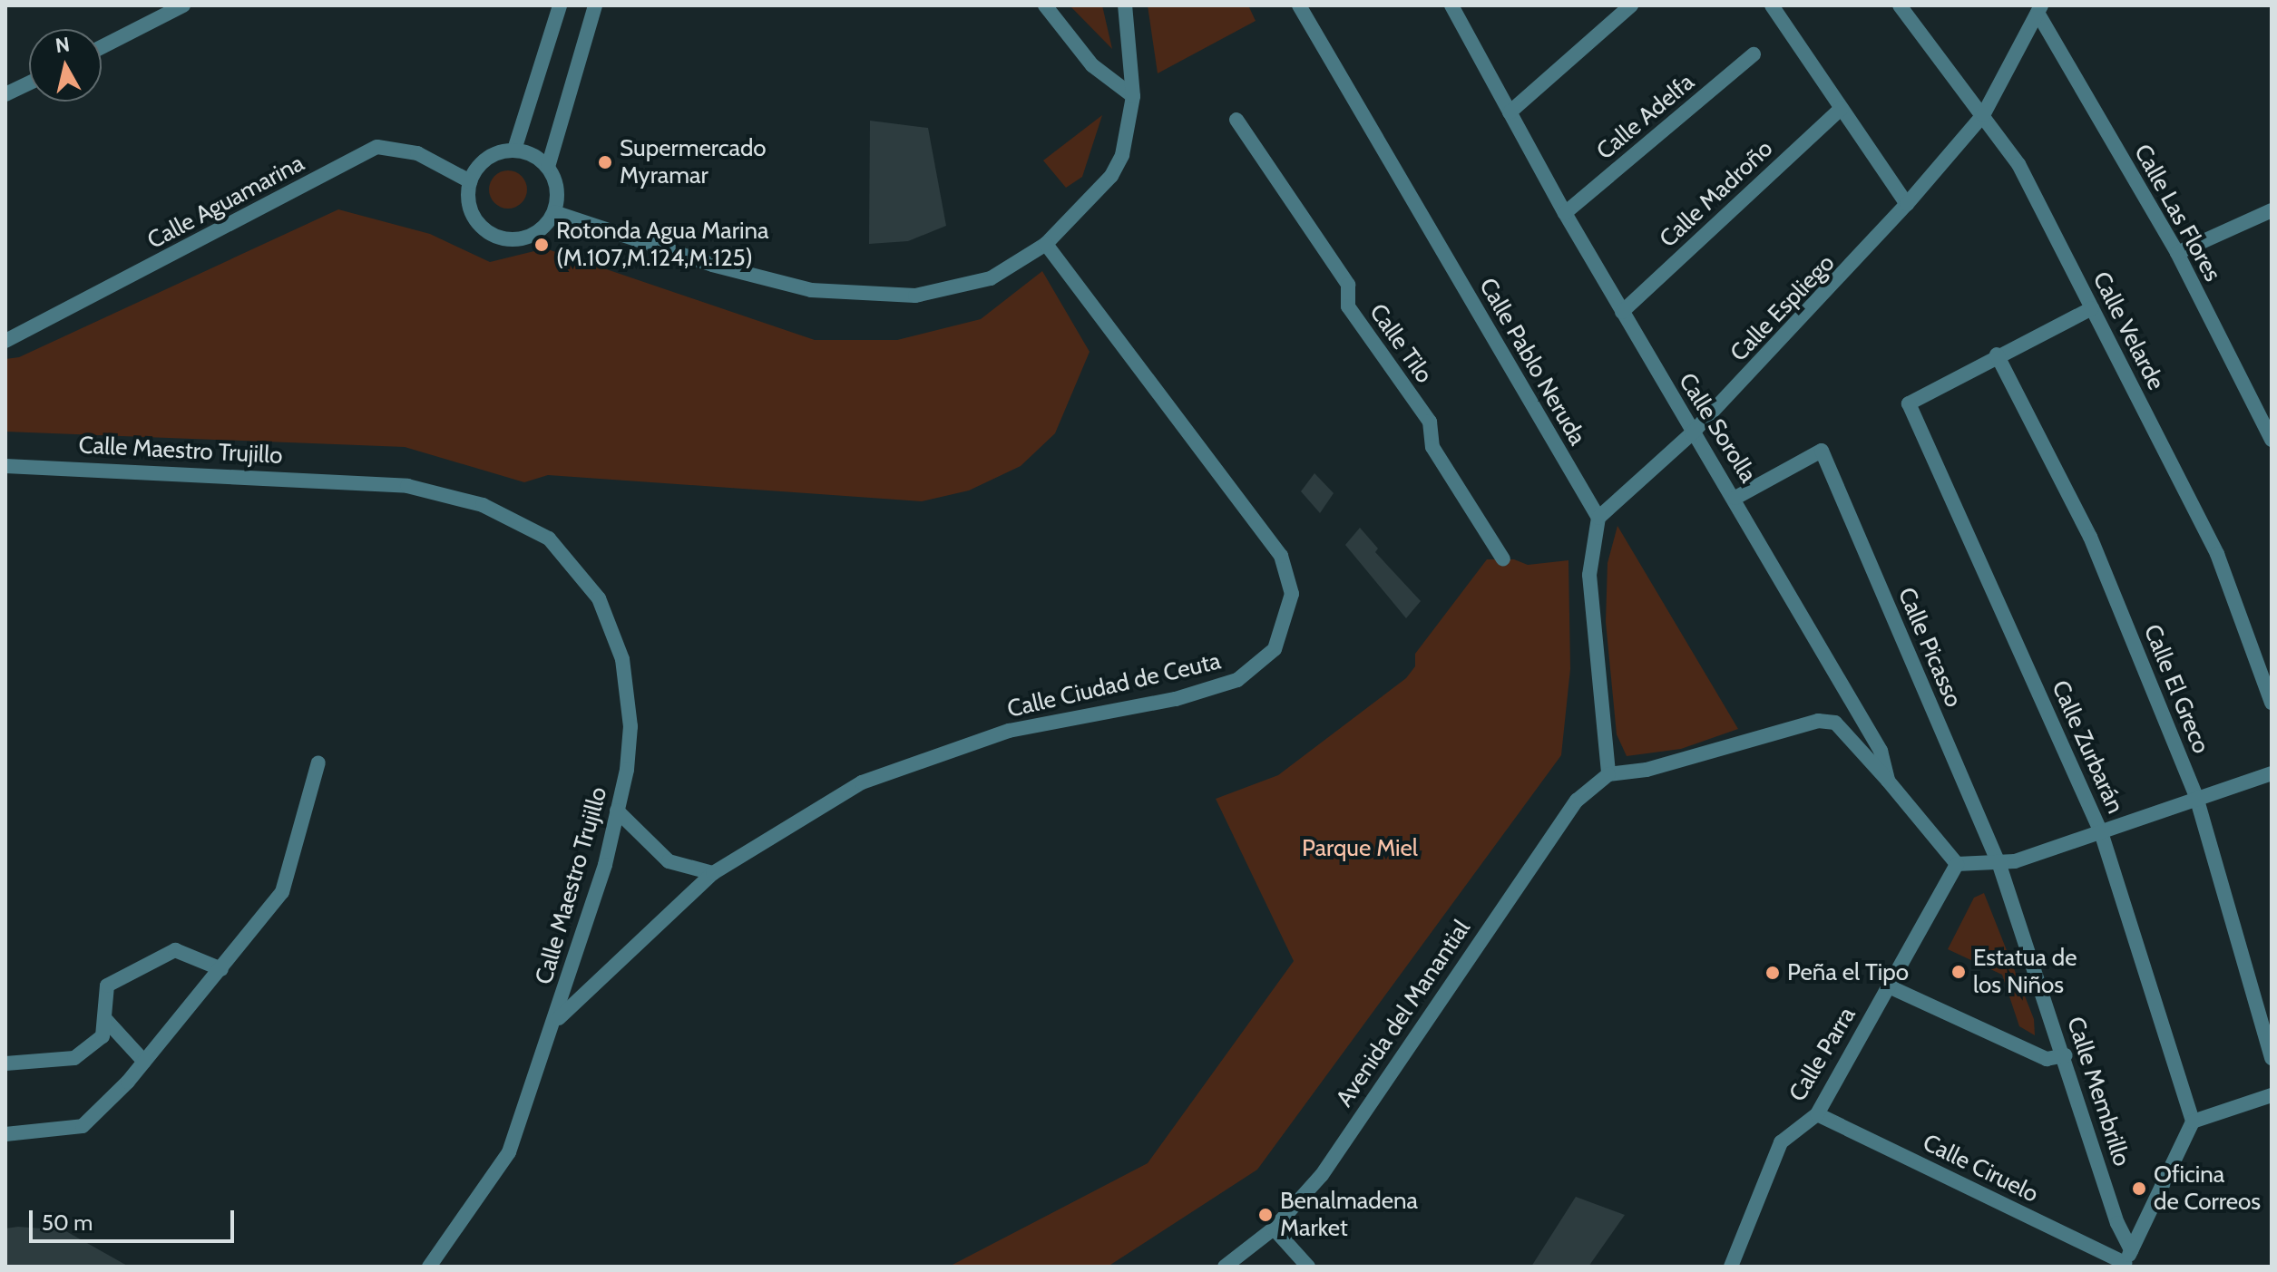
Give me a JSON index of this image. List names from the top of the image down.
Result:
{
  "streets": {
    "street": [
      "Calle Adelfa",
      "Calle Madroño",
      "Calle Aguamarina",
      "Calle Las Flores",
      "Calle Espliego",
      "Calle Velarde",
      "Calle Tilo",
      "Calle Pablo Neruda",
      "Calle Sorolla",
      "Calle Maestro Trujillo",
      "Calle Picasso",
      "Calle Ciudad de Ceuta",
      "Calle El Greco",
      "Calle Zurbarán",
      "Avenida del Manantial",
      "Calle Parra",
      "Calle Membrillo",
      "Calle Ciruelo"
    ]
  },
  "crossings": [
    ["Calle Adelfa", "Calle Sorolla"],
    ["Calle Madroño", "Calle Sorolla"],
    ["Calle Las Flores", "Calle Espliego"],
    ["Calle Espliego", "Calle Velarde"],
    ["Calle Espliego", "Calle Pablo Neruda"],
    ["Calle Espliego", "Calle Sorolla"],
    ["Calle Sorolla", "Calle Picasso"],
    ["Calle Sorolla", "Calle Parra"],
    ["Calle Maestro Trujillo", "Calle Ciudad de Ceuta"],
    ["Calle Picasso", "Calle Membrillo"],
    ["Calle El Greco", "Calle Zurbarán"],
    ["Calle Parra", "Calle Ciruelo"],
    ["Calle Membrillo", "Calle Ciruelo"]
  ],
  "parks": ["Parque Miel"],
  "places": [
    "Supermercado Myramar",
    "Rotonda Agua Marina (M.107,M.124,M.125)",
    "Estatua de los Niños",
    "Peña el Tipo",
    "Oficina de Correos",
    "Benalmadena Market"
  ],
  "scale_bar": "50 m",
  "north": "top"
}
